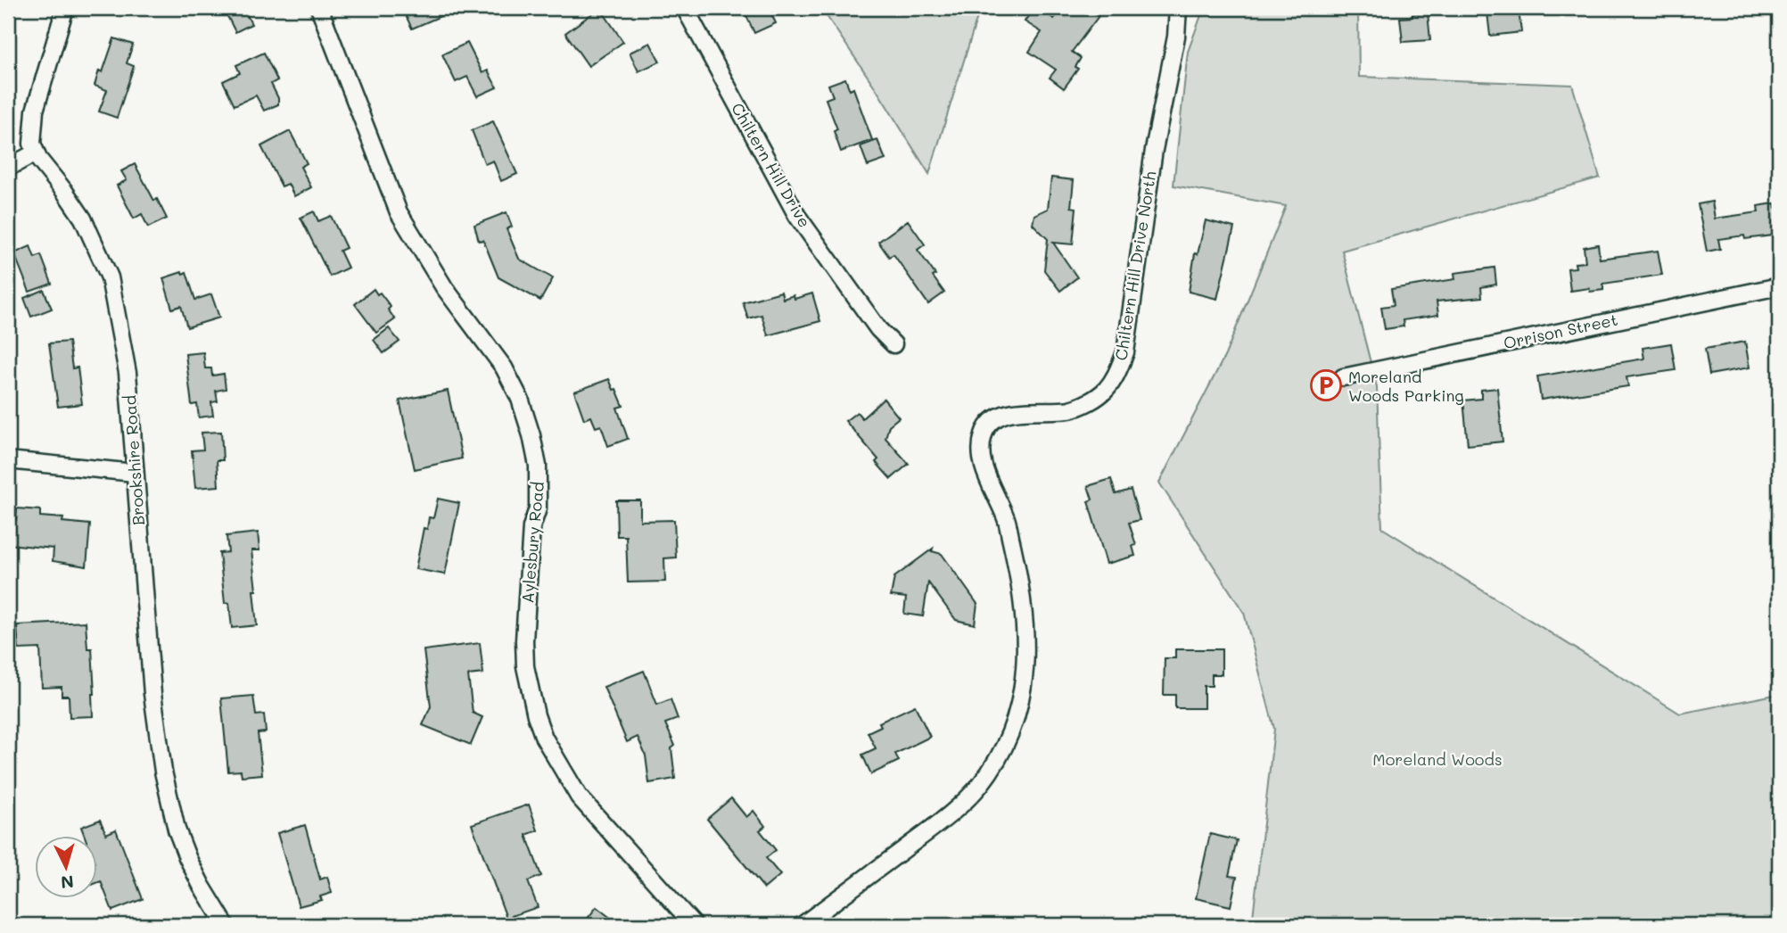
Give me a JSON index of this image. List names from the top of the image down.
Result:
{
  "streets": {
    "street": [
      "Chiltern Hill Drive",
      "Chiltern Hill Drive North",
      "Orrison Street",
      "Brookshire Road",
      "Aylesbury Road"
    ]
  },
  "parks": ["Moreland Woods"],
  "places": {
    "parking": ["Moreland Woods Parking"]
  },
  "north": "bottom"
}
